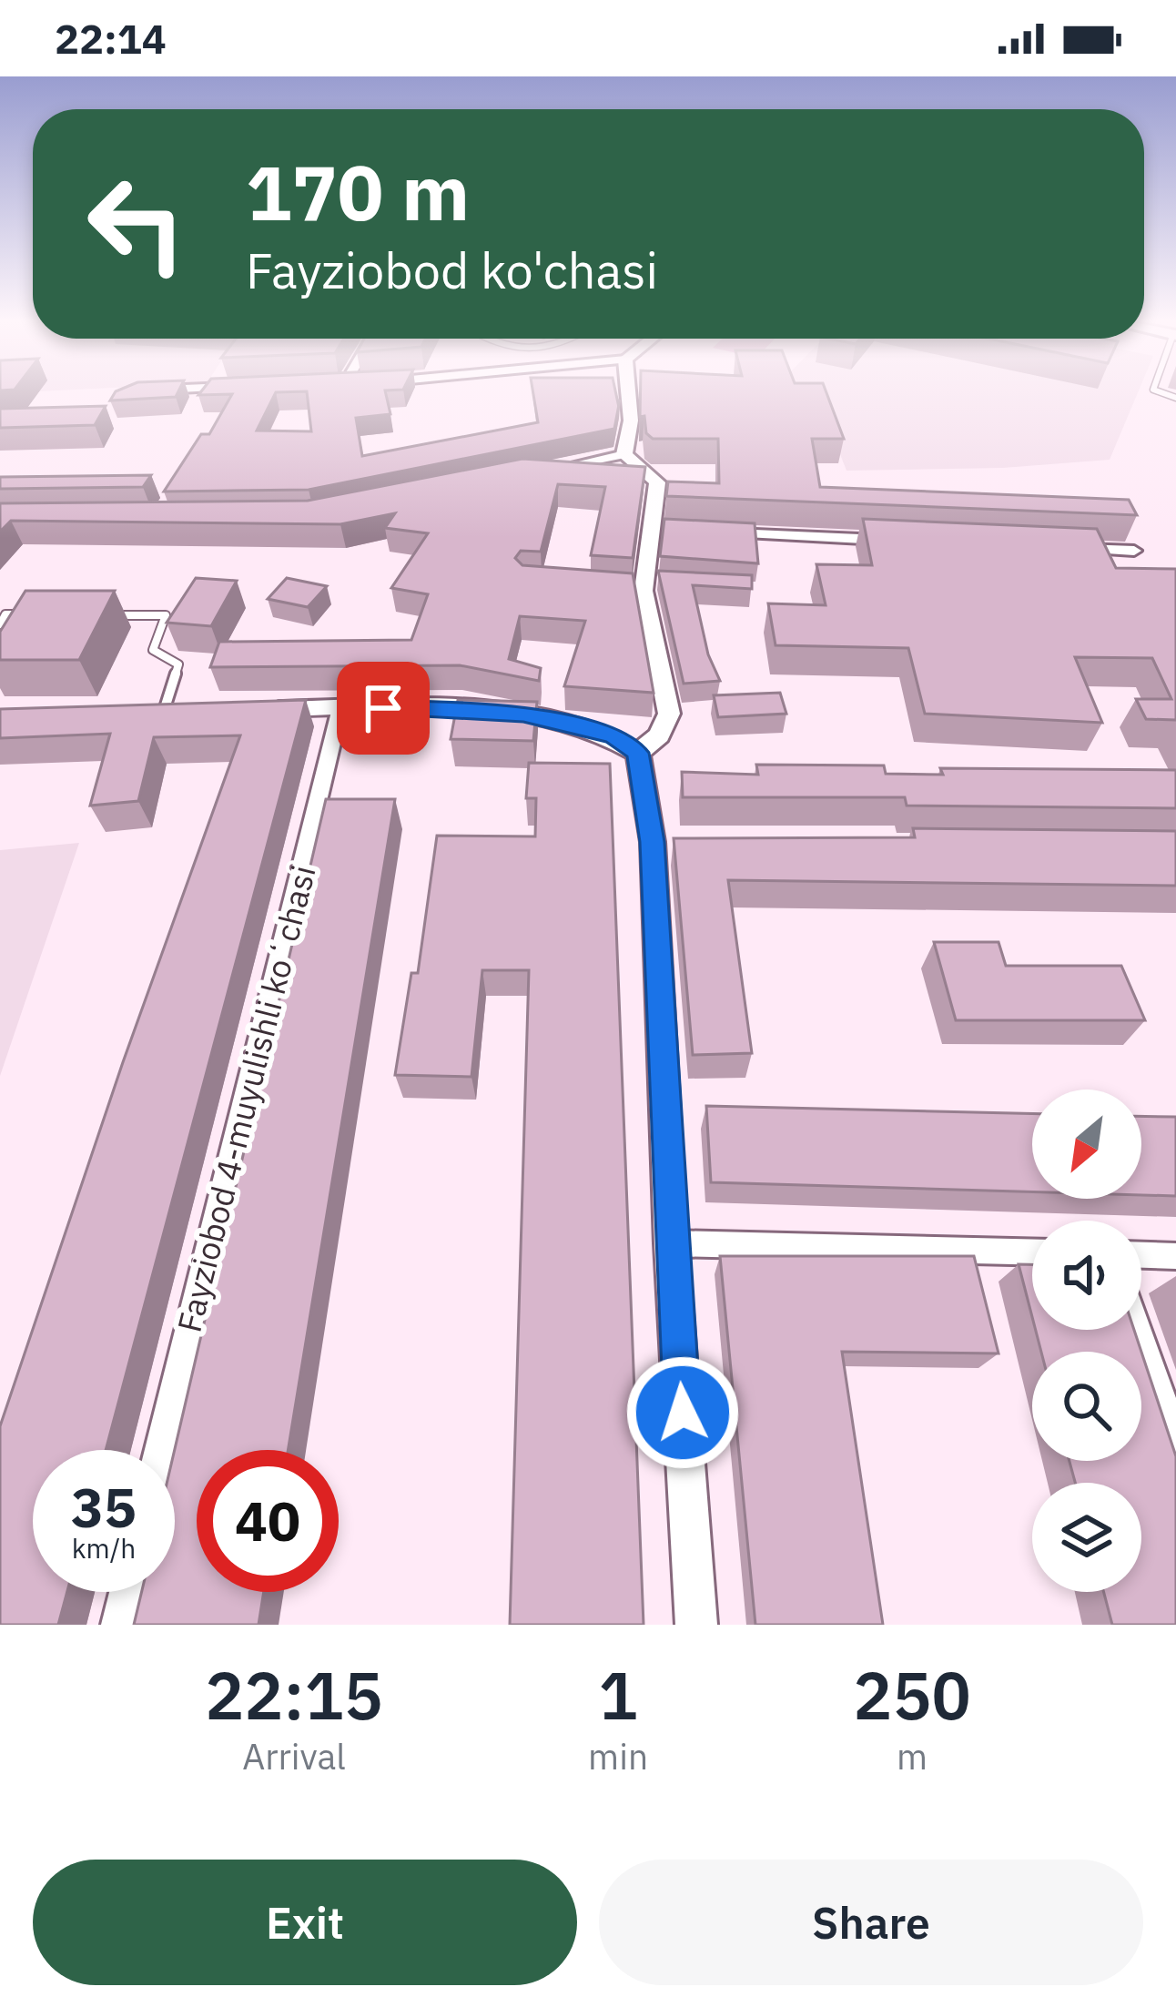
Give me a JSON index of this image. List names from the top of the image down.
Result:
{
  "streets": {
    "street": ["Fayziobod 4-muyulishli koʻchasi"]
  },
  "north": "bottom left",
  "page": {
    "status": "22:14",
    "turn": ["170 m", "Fayziobod ko'chasi"],
    "speed": "35 km/h",
    "limit": "40",
    "eta": [
      "22:15",
      "Arrival",
      "1",
      "min",
      "250",
      "m"
    ],
    "buttons": ["Exit", "Share"]
  }
}
